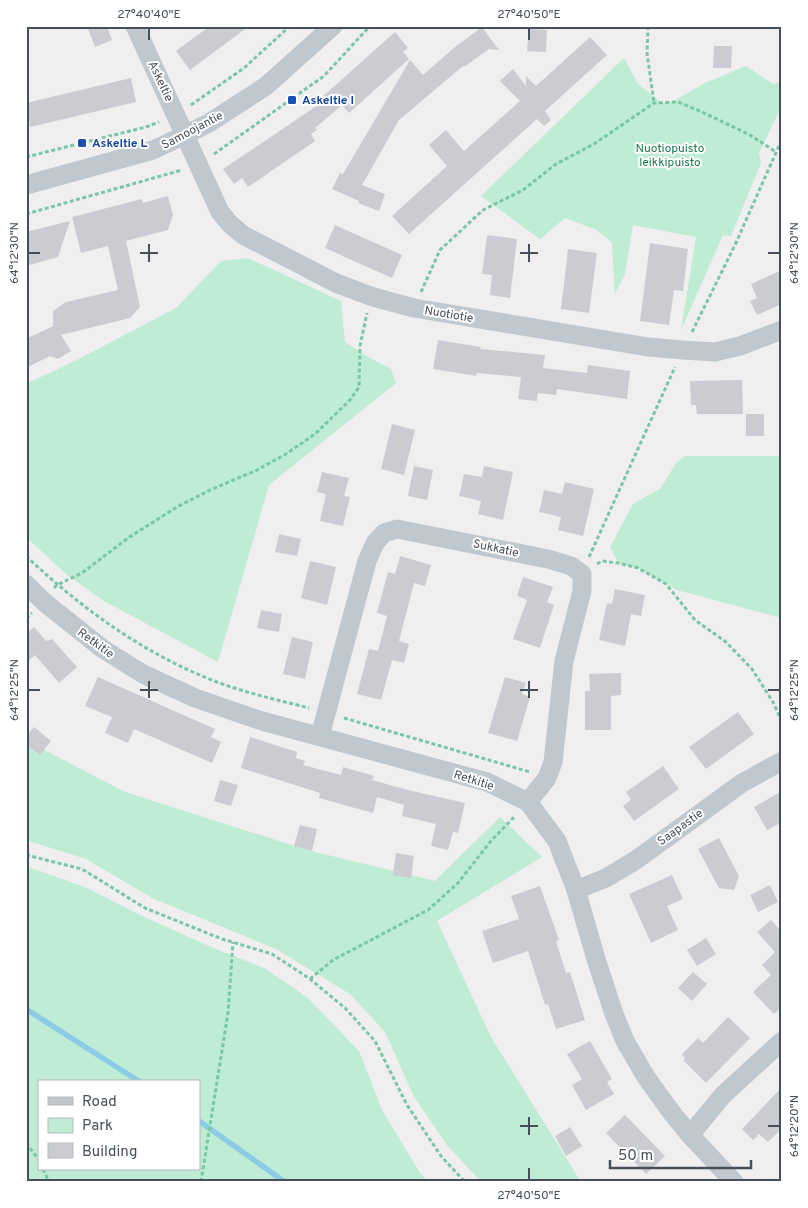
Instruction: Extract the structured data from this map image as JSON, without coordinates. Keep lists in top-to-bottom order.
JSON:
{
  "streets": {
    "street": [
      "Askeltie",
      "Samoojantie",
      "Nuotiotie",
      "Sukkatie",
      "Retkitie",
      "Saapastie"
    ]
  },
  "crossings": [
    ["Askeltie", "Samoojantie"],
    ["Askeltie", "Nuotiotie"],
    ["Samoojantie", "Nuotiotie"],
    ["Sukkatie", "Retkitie"],
    ["Retkitie", "Saapastie"]
  ],
  "parks": ["Nuotiopuisto leikkipuisto"],
  "places": {
    "transit": ["Askeltie I", "Askeltie L"]
  },
  "legend": ["Road", "Park", "Building"],
  "scale_bar": "50 m",
  "coordinates": [
    "27°40'40\"E",
    "27°40'50\"E",
    "64°12'30\"N",
    "64°12'25\"N",
    "64°12'20\"N"
  ]
}
